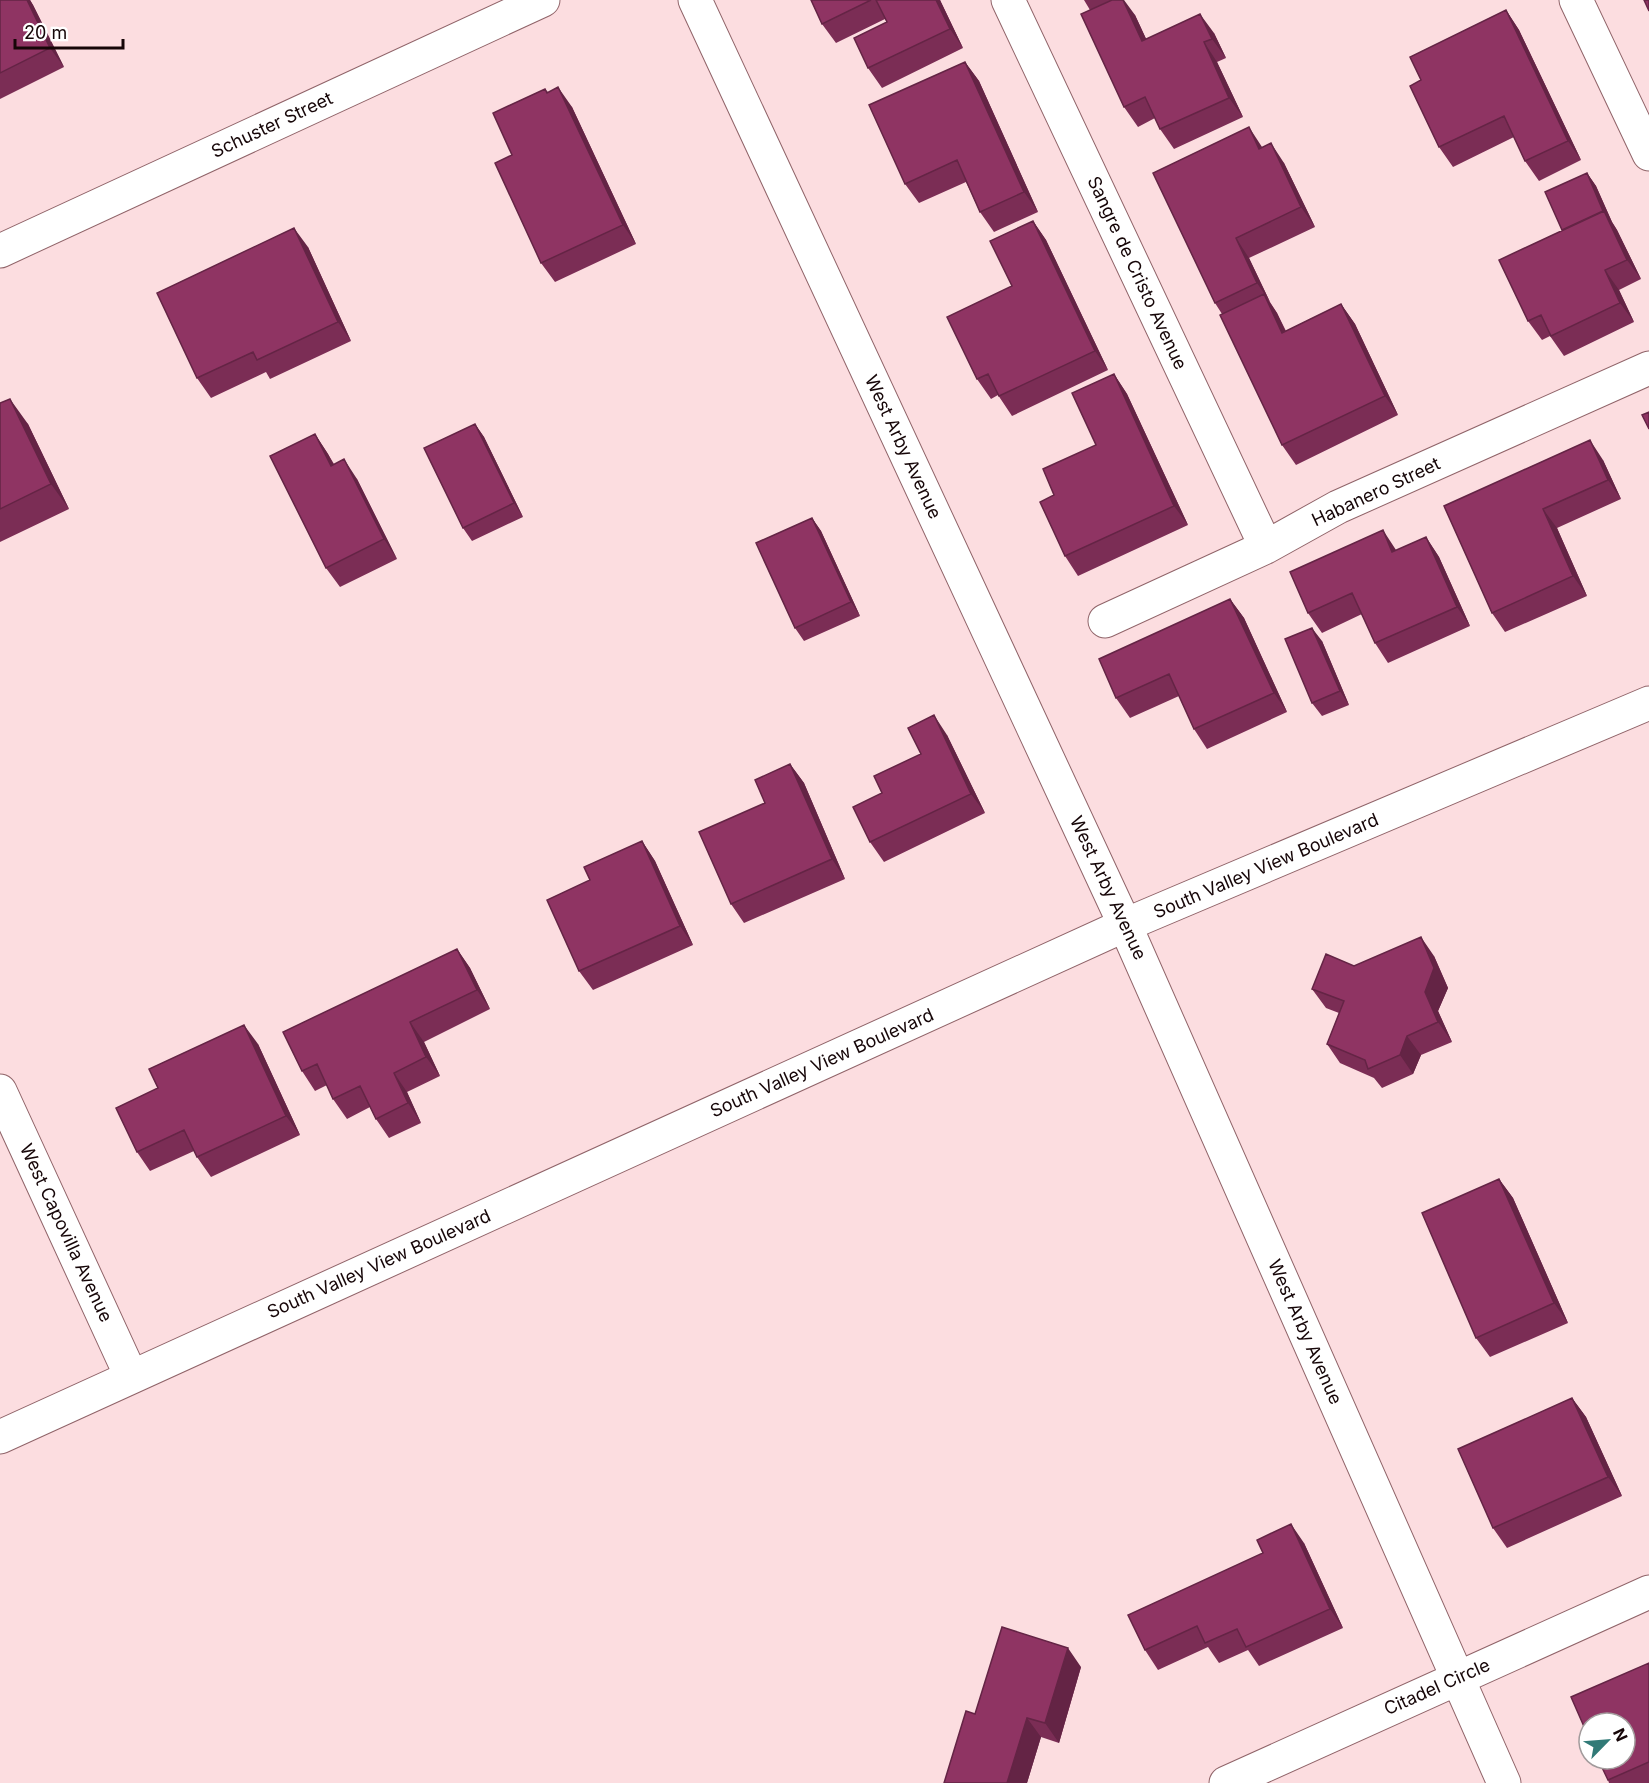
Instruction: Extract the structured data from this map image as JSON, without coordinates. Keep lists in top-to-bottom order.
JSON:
{
  "streets": {
    "street": [
      "Schuster Street",
      "Sangre de Cristo Avenue",
      "West Arby Avenue",
      "Habanero Street",
      "South Valley View Boulevard",
      "West Capovilla Avenue",
      "Citadel Circle"
    ]
  },
  "crossings": [
    ["Sangre de Cristo Avenue", "Habanero Street"],
    ["West Arby Avenue", "South Valley View Boulevard"],
    ["West Arby Avenue", "Citadel Circle"],
    ["South Valley View Boulevard", "West Capovilla Avenue"]
  ],
  "scale_bar": "20 m",
  "north": "top right"
}
